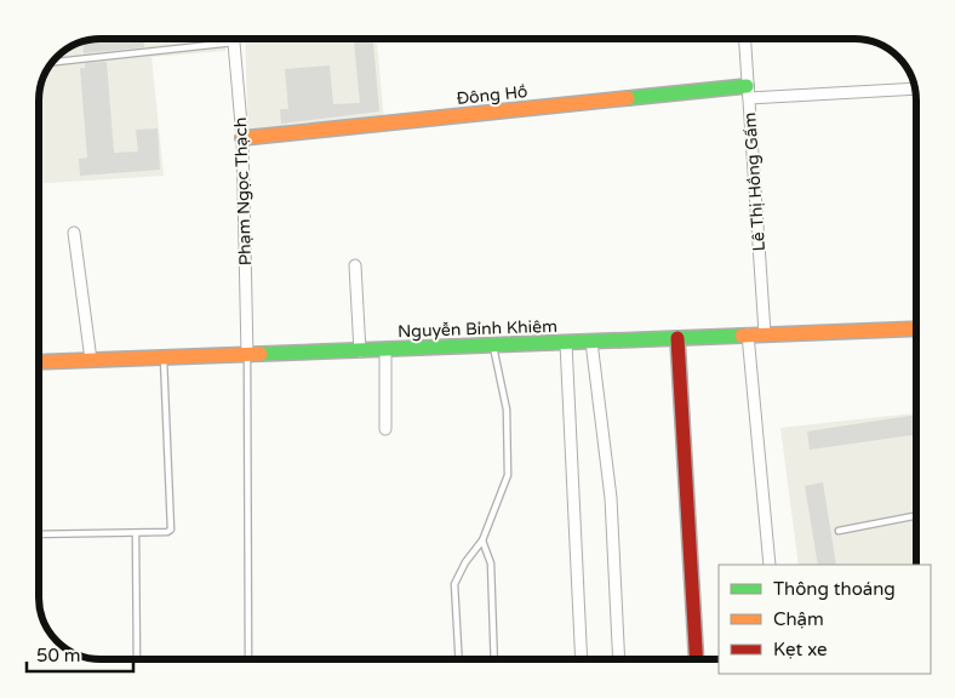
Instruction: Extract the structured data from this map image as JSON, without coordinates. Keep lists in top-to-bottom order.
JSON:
{
  "streets": {
    "main road": ["Đông Hồ", "Nguyễn Bỉnh Khiêm"],
    "street": ["Lê Thị Hồng Gấm", "Phạm Ngọc Thạch"]
  },
  "crossings": [
    ["Đông Hồ", "Lê Thị Hồng Gấm"],
    ["Đông Hồ", "Phạm Ngọc Thạch"],
    ["Lê Thị Hồng Gấm", "Nguyễn Bỉnh Khiêm"],
    ["Phạm Ngọc Thạch", "Nguyễn Bỉnh Khiêm"]
  ],
  "legend": ["Thông thoáng", "Chậm", "Kẹt xe"],
  "scale_bar": "50 m"
}
